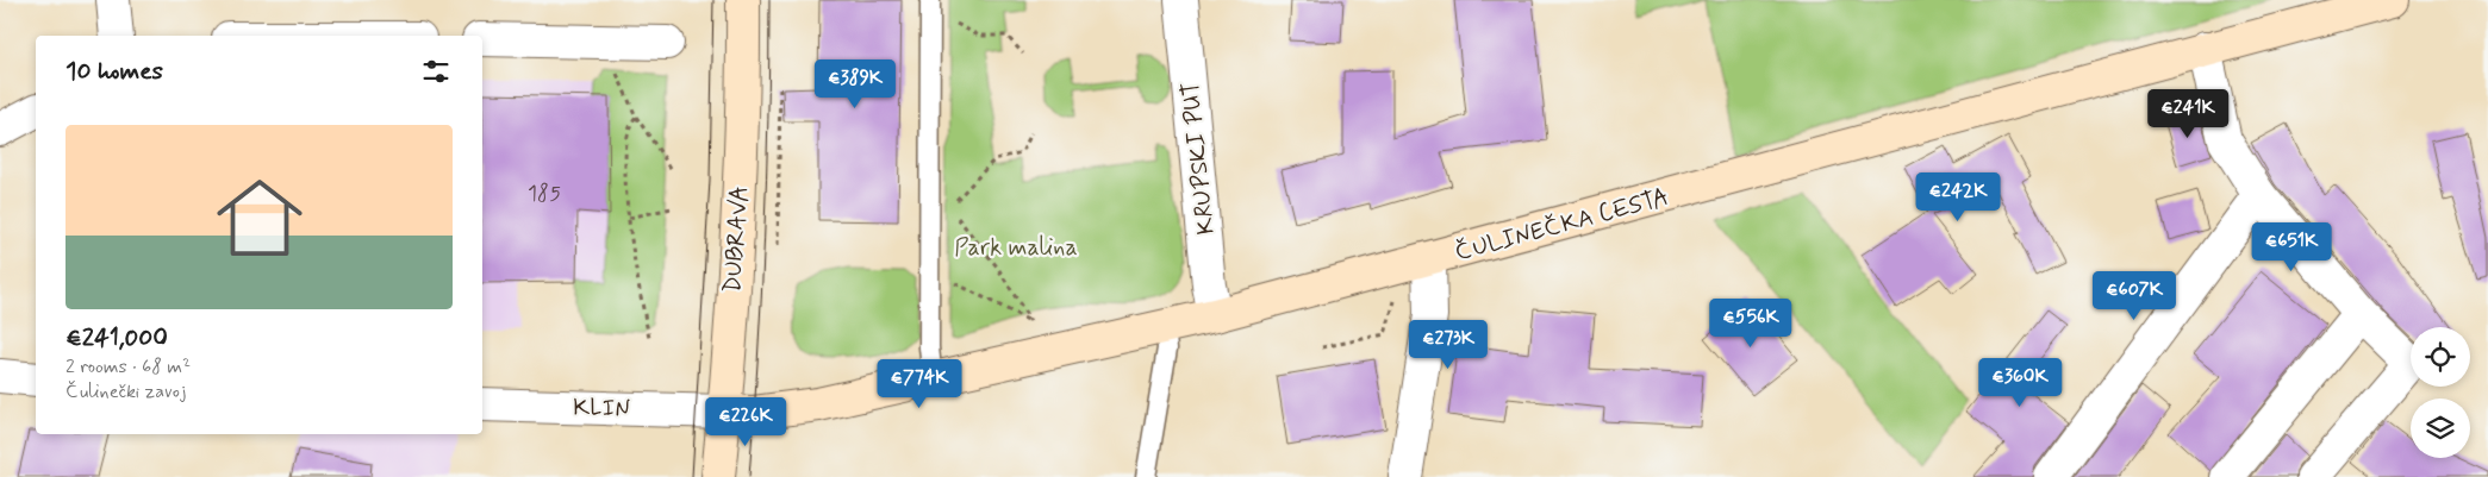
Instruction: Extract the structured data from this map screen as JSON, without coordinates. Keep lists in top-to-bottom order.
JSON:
{
  "streets": {
    "main road": ["ČULINEČKA CESTA", "DUBRAVA"],
    "street": ["KRUPSKI PUT", "KLIN"]
  },
  "crossings": [
    ["KRUPSKI PUT", "ČULINEČKA CESTA"],
    ["ČULINEČKA CESTA", "DUBRAVA"],
    ["ČULINEČKA CESTA", "KLIN"],
    ["DUBRAVA", "KLIN"]
  ],
  "parks": ["Park malina"],
  "house_numbers": ["185"],
  "page": {
    "heading": "10 homes",
    "price": [
      "€389K",
      "€241K",
      "€242K",
      "€651K",
      "€607K",
      "€556K",
      "€273K",
      "€360K",
      "€774K",
      "€226K"
    ],
    "list": [
      {
        "name": "€241,000",
        "note": "2 rooms · 68 m² · Čulinečki zavoj"
      }
    ]
  }
}
